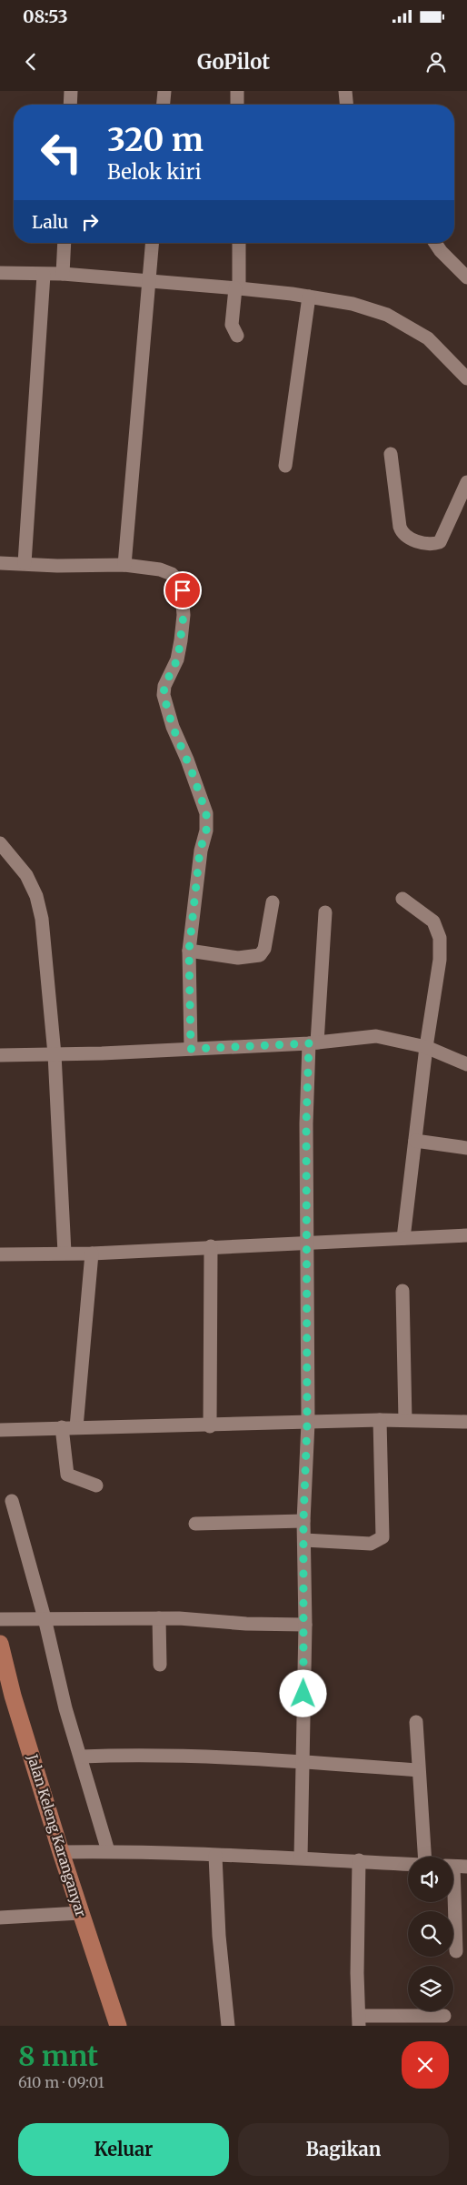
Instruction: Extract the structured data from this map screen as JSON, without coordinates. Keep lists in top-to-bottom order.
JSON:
{
  "streets": {
    "main road": ["Jalan Keleng Karanganyar"]
  },
  "page": {
    "status": "08:53",
    "header": "GoPilot",
    "turn": ["320 m", "Belok kiri"],
    "then": "Lalu",
    "heading": ["8 mnt", "610 m · 09:01"],
    "buttons": ["Keluar", "Bagikan"]
  }
}
